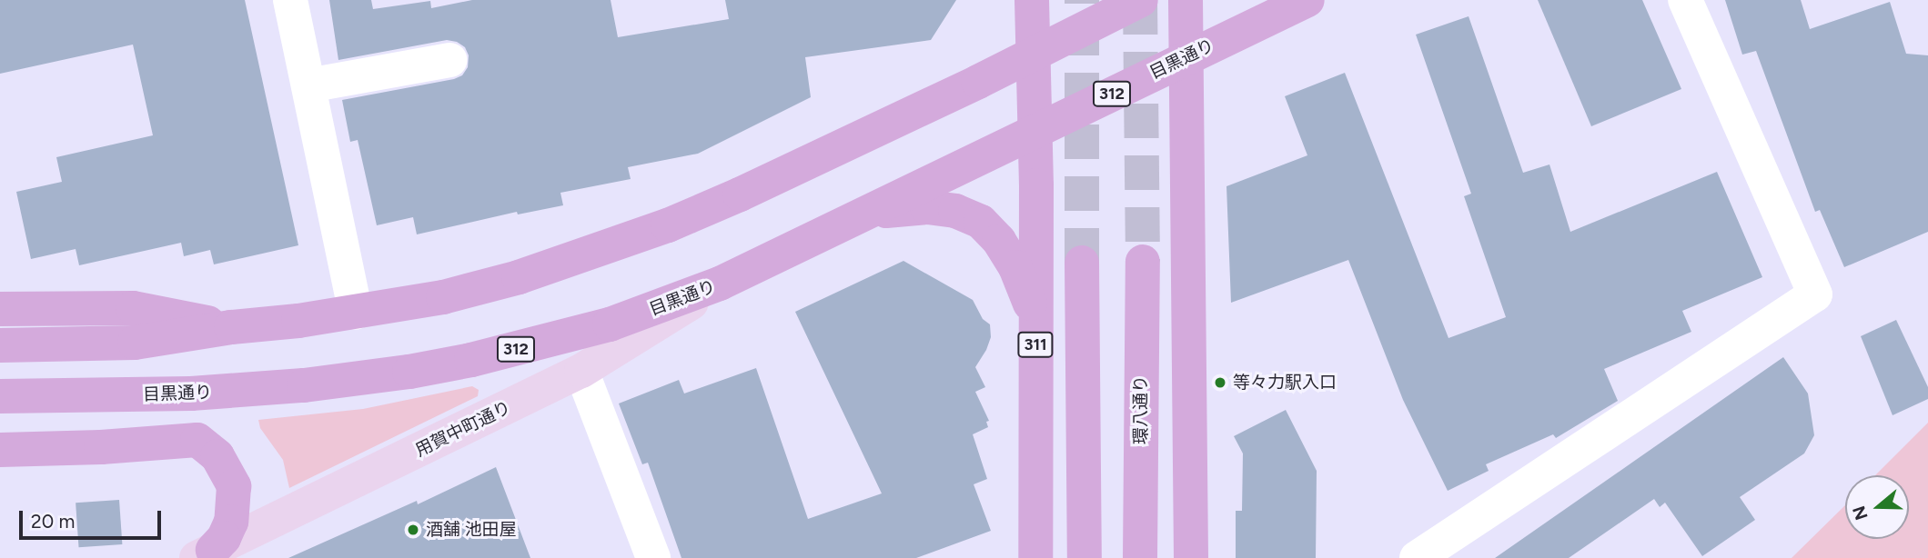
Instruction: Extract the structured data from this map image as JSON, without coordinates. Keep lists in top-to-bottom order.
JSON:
{
  "streets": {
    "main road": [
      "目黒通り",
      "312",
      "311",
      "環八通り"
    ],
    "street": ["用賀中町通り"]
  },
  "crossings": [
    ["目黒通り", "311"],
    ["目黒通り", "用賀中町通り"]
  ],
  "places": ["等々力駅入口", "酒舗 池田屋"],
  "scale_bar": "20 m",
  "north": "left"
}
